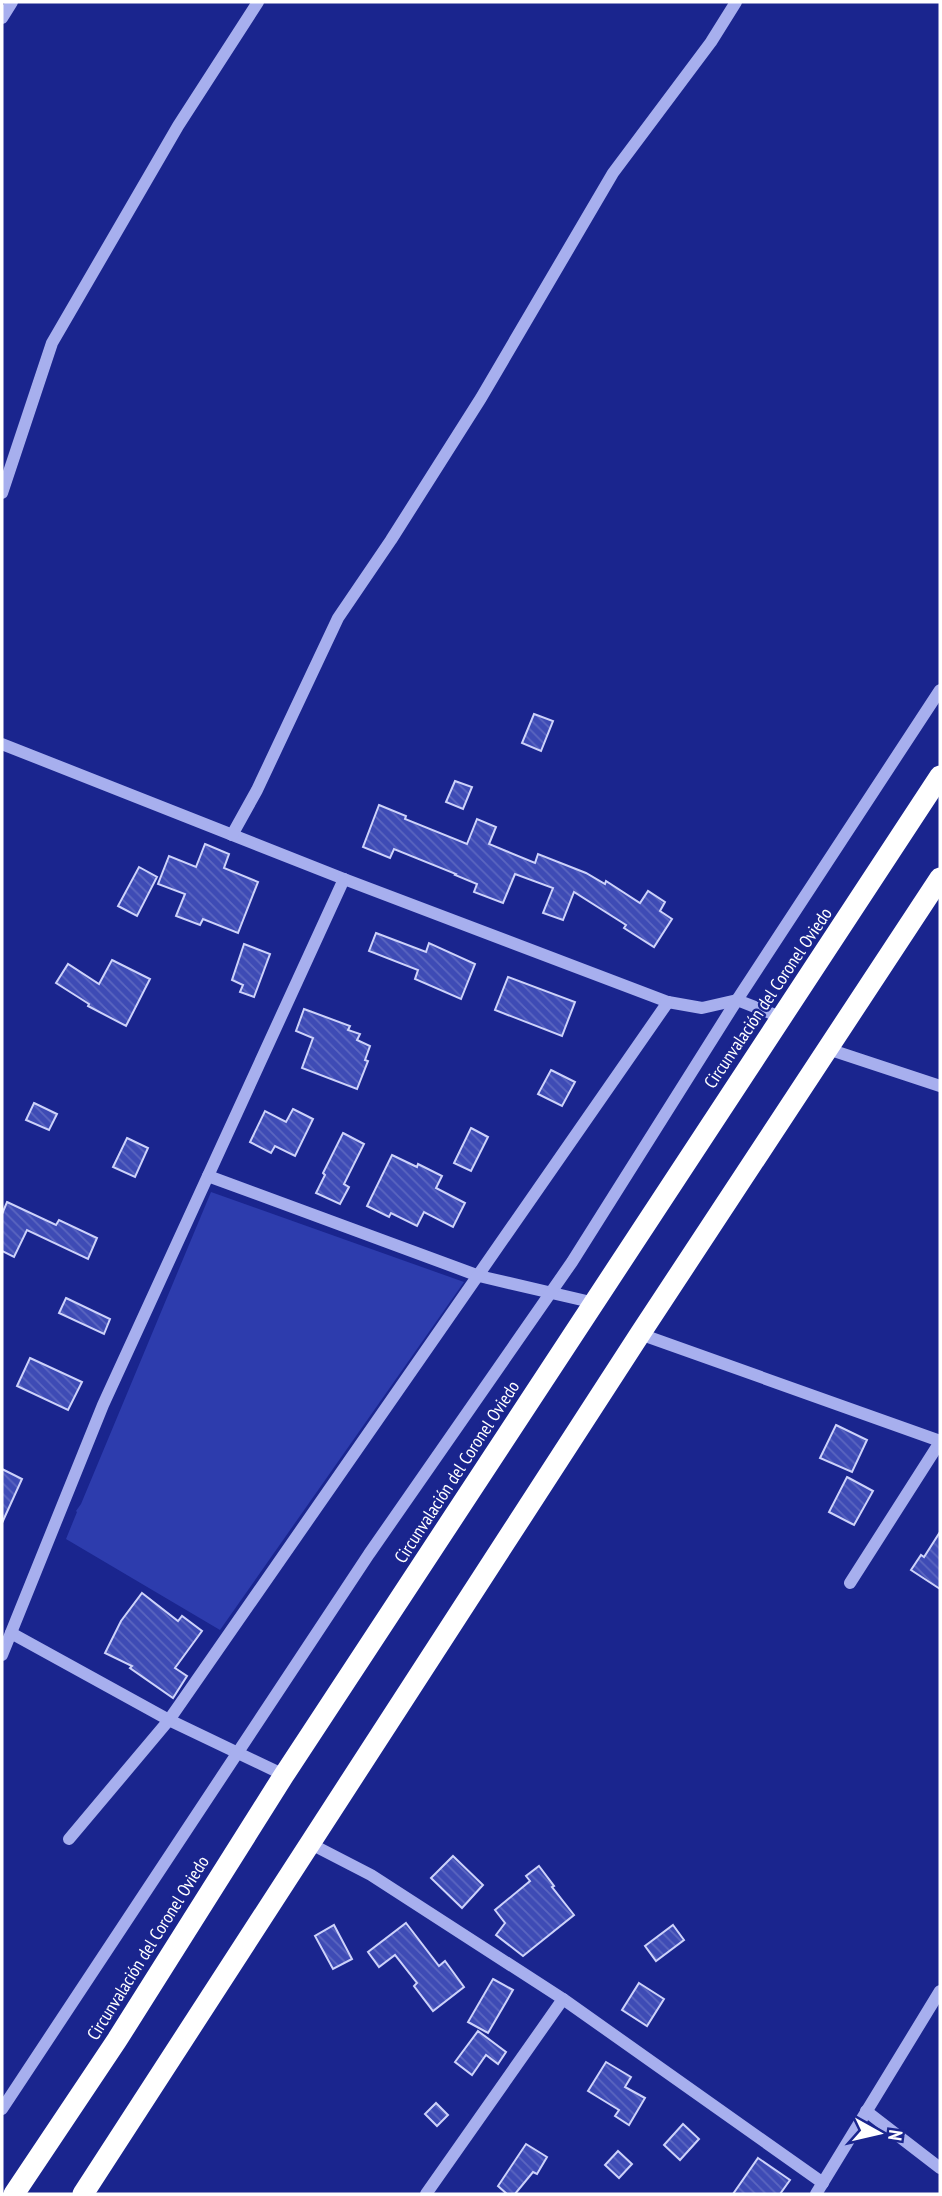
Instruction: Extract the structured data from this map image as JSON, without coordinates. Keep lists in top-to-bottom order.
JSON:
{
  "streets": {
    "highway": ["Circunvalación del Coronel Oviedo"]
  },
  "north": "right"
}
